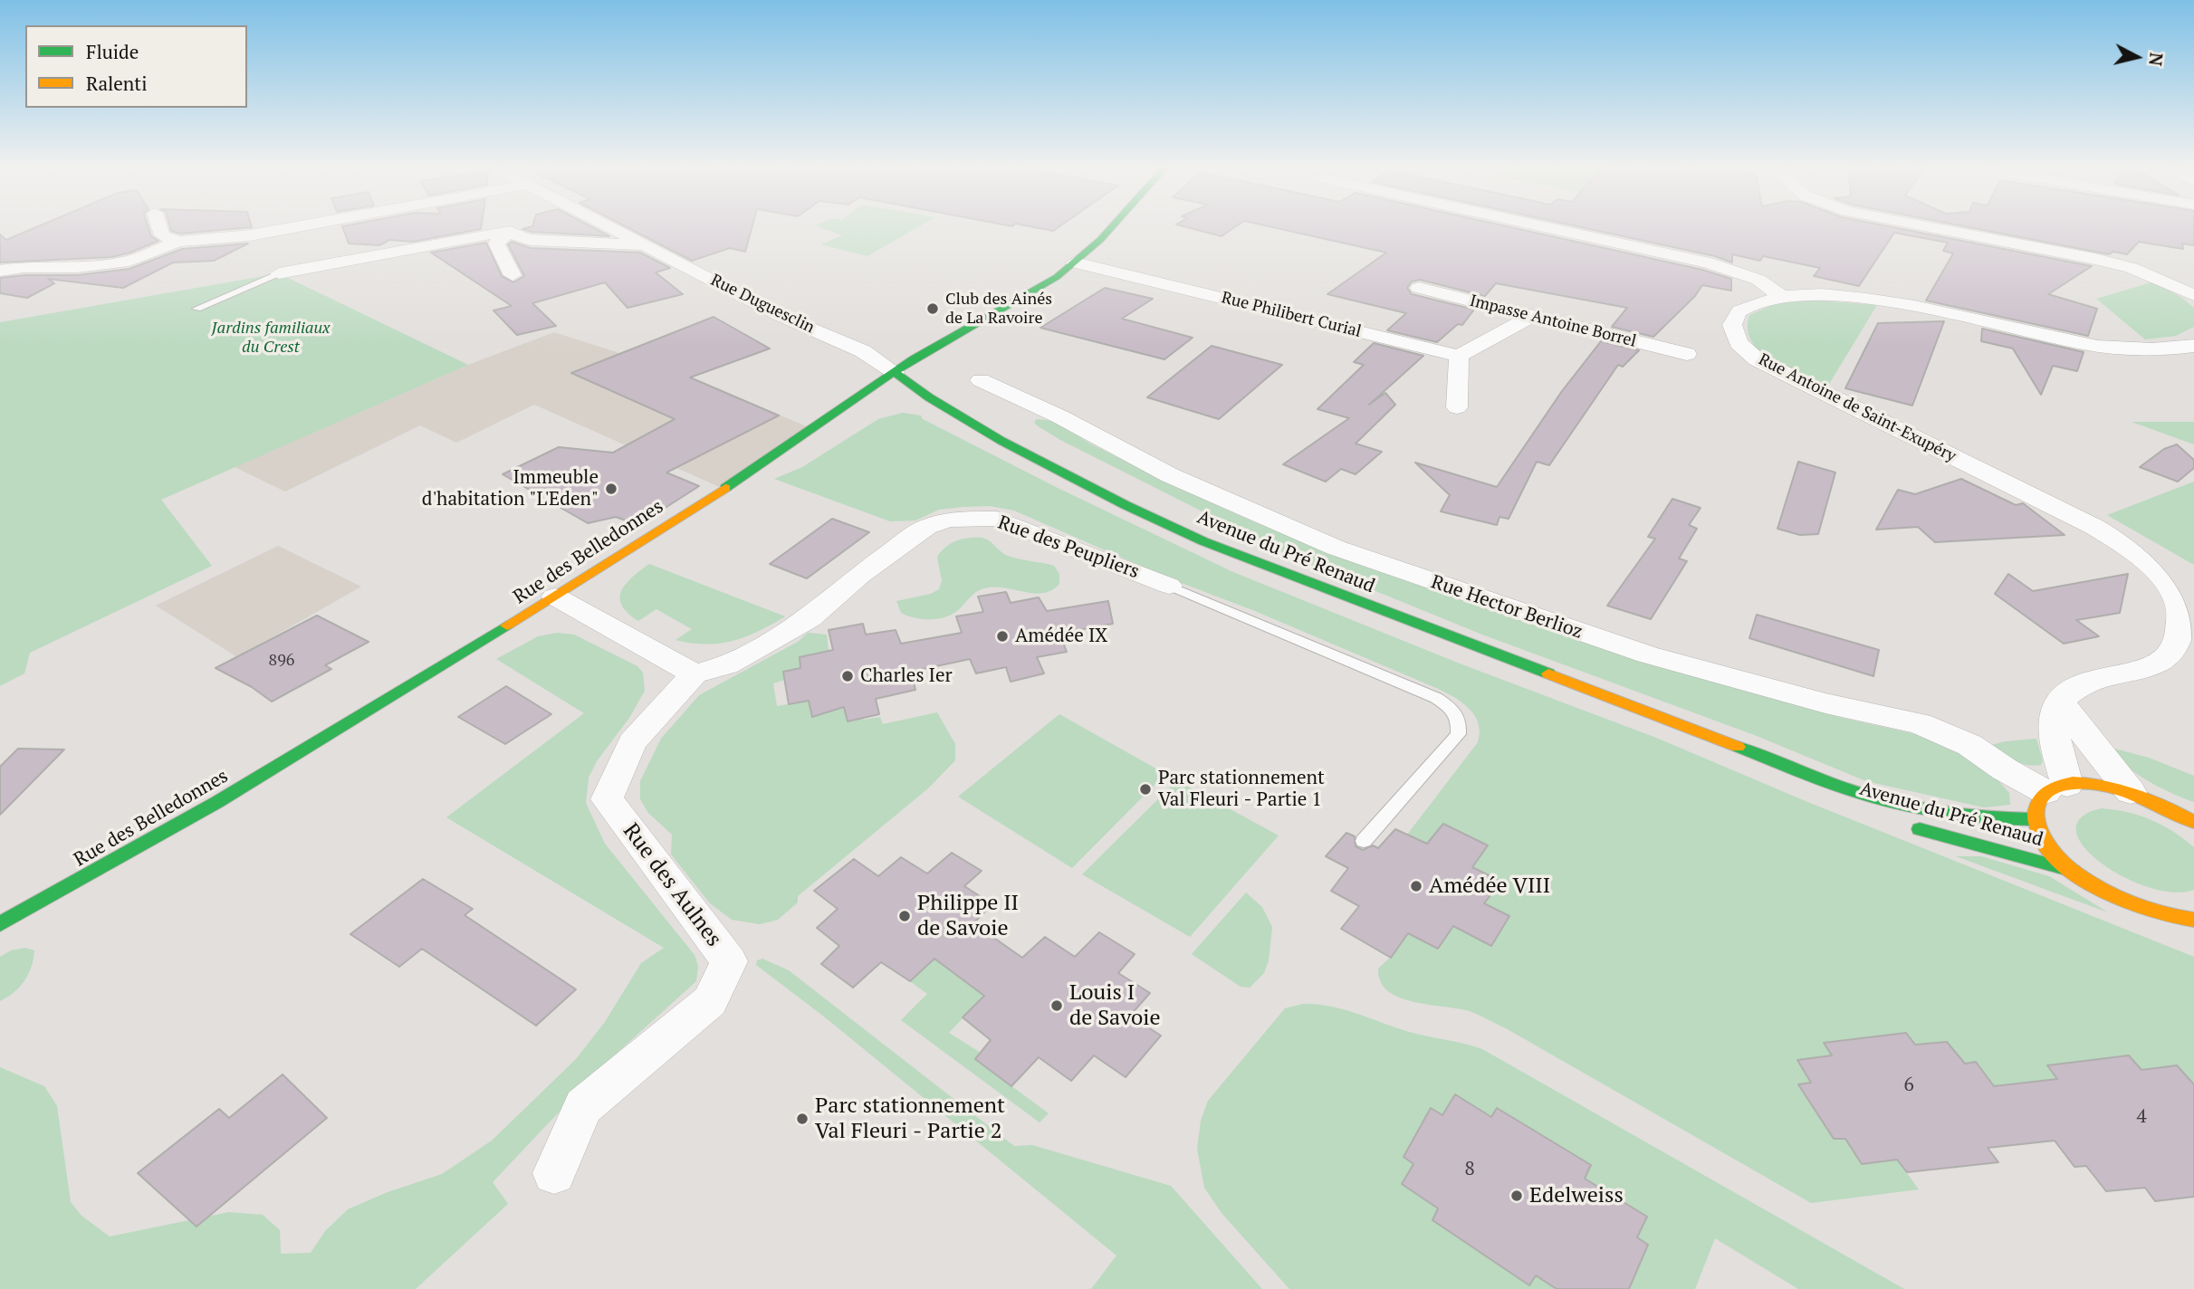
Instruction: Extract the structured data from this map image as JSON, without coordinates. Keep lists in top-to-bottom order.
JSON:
{
  "streets": {
    "main road": ["Rue des Belledonnes", "Avenue du Pré Renaud"],
    "street": [
      "Rue Duguesclin",
      "Rue Philibert Curial",
      "Impasse Antoine Borrel",
      "Rue Antoine de Saint-Exupéry",
      "Rue des Peupliers",
      "Rue Hector Berlioz",
      "Rue des Aulnes"
    ]
  },
  "crossings": [
    ["Rue Duguesclin", "Rue des Belledonnes"],
    ["Rue Duguesclin", "Avenue du Pré Renaud"],
    ["Rue Philibert Curial", "Rue des Belledonnes"],
    ["Rue des Peupliers", "Rue des Aulnes"],
    ["Rue des Belledonnes", "Avenue du Pré Renaud"]
  ],
  "parks": ["Jardins familiaux du Crest"],
  "places": [
    "Club des Ainés de La Ravoire",
    "Immeuble d'habitation \"L'Eden\"",
    "Amédée IX",
    "Charles Ier",
    "Parc stationnement Val Fleuri - Partie 1",
    "Amédée VIII",
    "Philippe II de Savoie",
    "Louis I de Savoie",
    "Parc stationnement Val Fleuri - Partie 2",
    "Edelweiss"
  ],
  "house_numbers": [
    "896",
    "6",
    "4",
    "8"
  ],
  "legend": ["Fluide", "Ralenti"],
  "north": "right"
}
